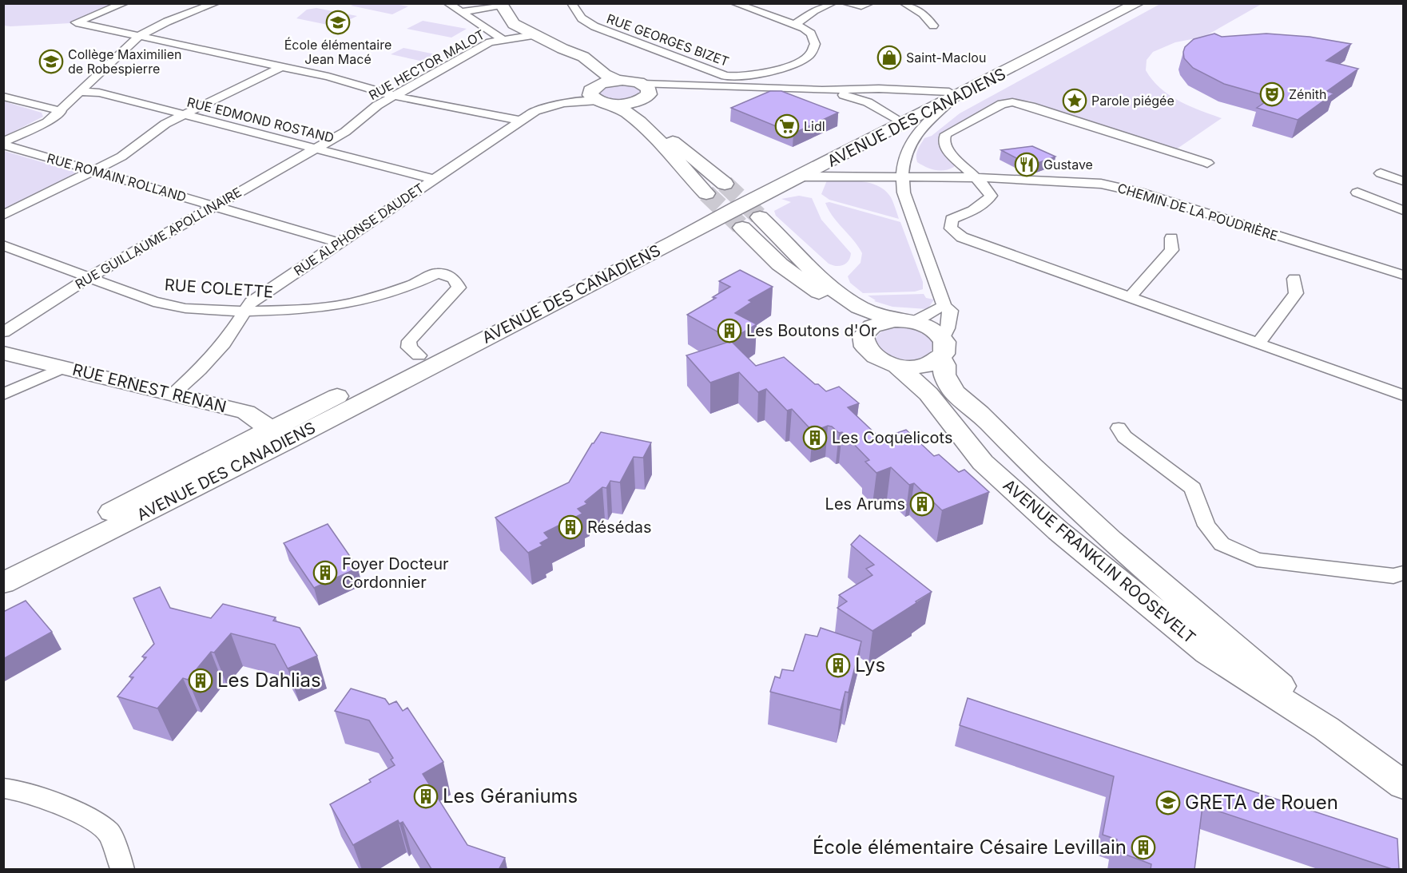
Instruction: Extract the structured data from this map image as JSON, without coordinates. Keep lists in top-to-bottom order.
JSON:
{
  "streets": {
    "main road": ["AVENUE DES CANADIENS", "RUE ERNEST RENAN", "AVENUE FRANKLIN ROOSEVELT"],
    "street": [
      "RUE GEORGES BIZET",
      "RUE HECTOR MALOT",
      "RUE EDMOND ROSTAND",
      "RUE ROMAIN ROLLAND",
      "CHEMIN DE LA POUDRIÈRE",
      "RUE ALPHONSE DAUDET",
      "RUE GUILLAUME APOLLINAIRE",
      "RUE COLETTE"
    ]
  },
  "crossings": [
    ["RUE HECTOR MALOT", "RUE EDMOND ROSTAND"],
    ["RUE HECTOR MALOT", "RUE GUILLAUME APOLLINAIRE"],
    ["AVENUE DES CANADIENS", "CHEMIN DE LA POUDRIÈRE"],
    ["AVENUE DES CANADIENS", "RUE COLETTE"],
    ["AVENUE DES CANADIENS", "RUE ERNEST RENAN"],
    ["RUE EDMOND ROSTAND", "RUE ALPHONSE DAUDET"],
    ["RUE EDMOND ROSTAND", "RUE GUILLAUME APOLLINAIRE"],
    ["RUE ROMAIN ROLLAND", "RUE ALPHONSE DAUDET"],
    ["RUE ROMAIN ROLLAND", "RUE GUILLAUME APOLLINAIRE"],
    ["RUE ALPHONSE DAUDET", "RUE COLETTE"],
    ["RUE ALPHONSE DAUDET", "RUE ERNEST RENAN"],
    ["RUE GUILLAUME APOLLINAIRE", "RUE COLETTE"]
  ],
  "places": {
    "school or university": ["École élémentaire Jean Macé", "Collège Maximilien de Robespierre", "GRETA de Rouen"],
    "shop": ["Saint-Maclou"],
    "theatre": ["Zénith"],
    "place": ["Parole piégée"],
    "supermarket": ["Lidl"],
    "restaurant": ["Gustave"],
    "building": [
      "Les Boutons d'Or",
      "Les Coquelicots",
      "Les Arums",
      "Résédas",
      "Foyer Docteur Cordonnier",
      "Lys",
      "Les Dahlias",
      "Les Géraniums",
      "École élémentaire Césaire Levillain"
    ]
  }
}
